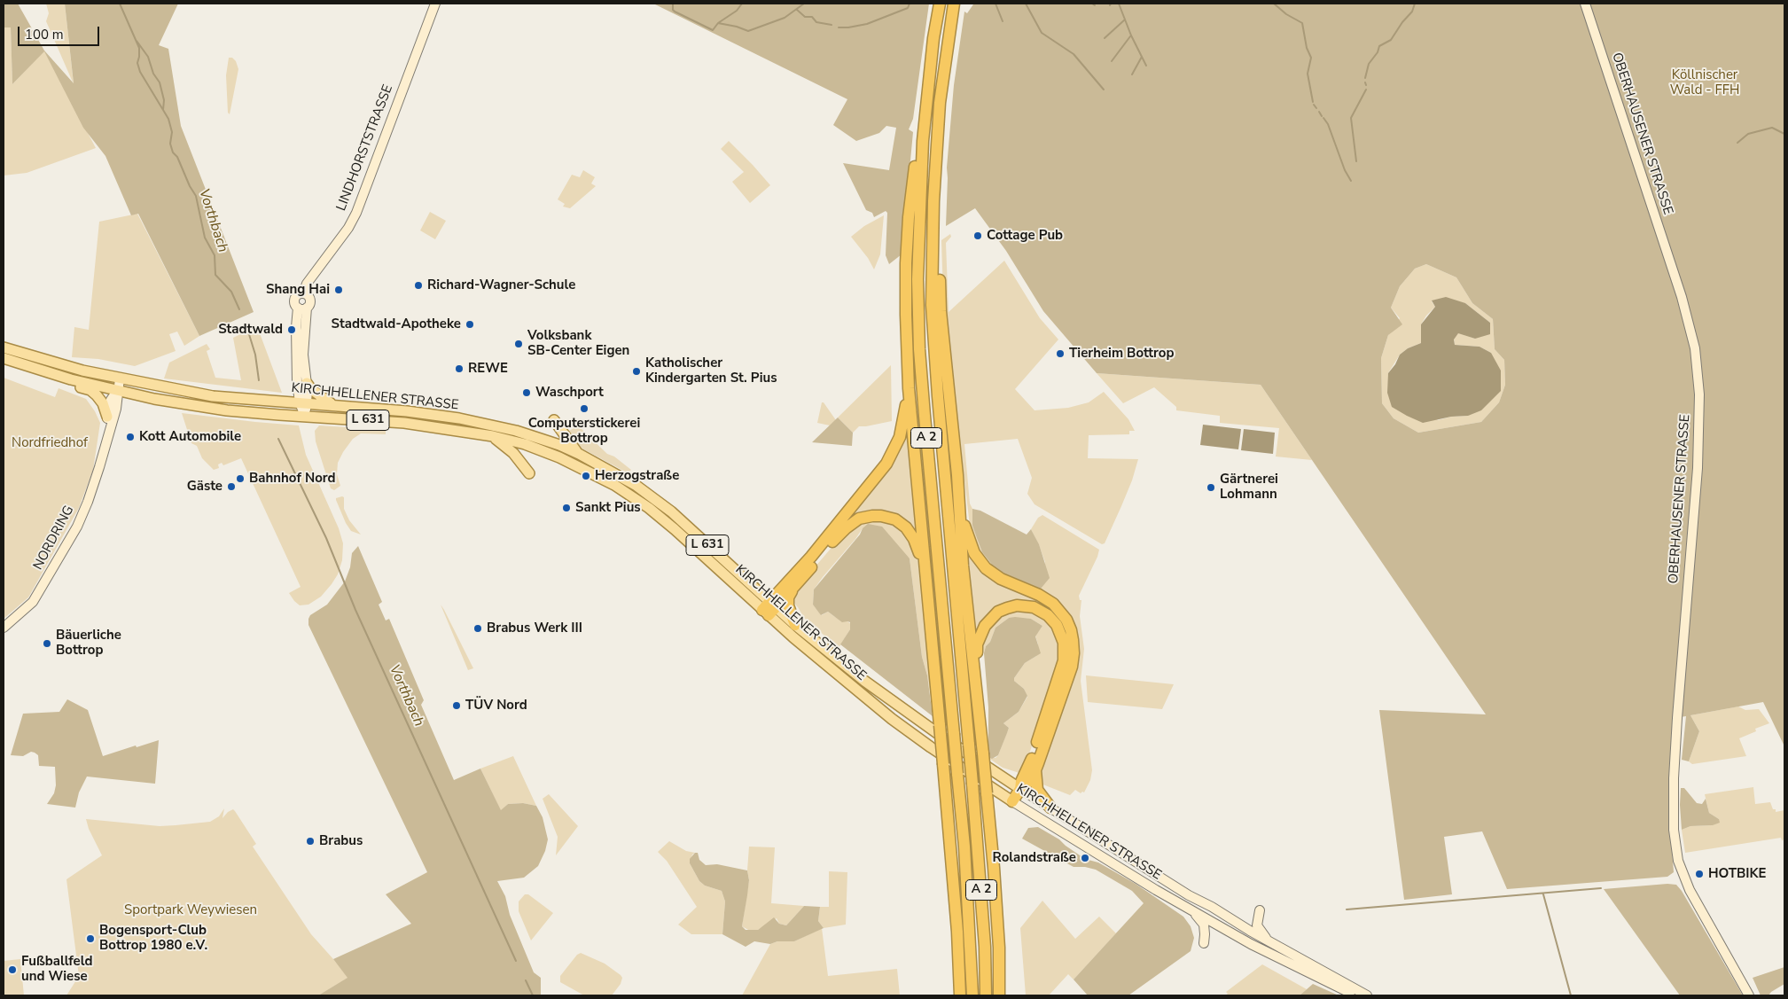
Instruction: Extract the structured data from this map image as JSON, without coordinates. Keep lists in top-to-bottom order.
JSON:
{
  "streets": {
    "highway": ["A 2"],
    "main road": [
      "OBERHAUSENER STRASSE",
      "LINDHORSTSTRASSE",
      "KIRCHHELLENER STRASSE",
      "L 631",
      "NORDRING"
    ]
  },
  "crossings": [
    ["KIRCHHELLENER STRASSE", "L 631"],
    ["KIRCHHELLENER STRASSE", "A 2"],
    ["KIRCHHELLENER STRASSE", "NORDRING"]
  ],
  "water": ["Vorthbach"],
  "parks": ["Köllnischer Wald - FFH", "Nordfriedhof", "Sportpark Weywiesen"],
  "places": [
    "Cottage Pub",
    "Richard-Wagner-Schule",
    "Shang Hai",
    "Stadtwald-Apotheke",
    "Stadtwald",
    "Volksbank SB-Center Eigen",
    "Tierheim Bottrop",
    "REWE",
    "Katholischer Kindergarten St. Pius",
    "Waschport",
    "Computerstickerei Bottrop",
    "Kott Automobile",
    "Herzogstraße",
    "Bahnhof Nord",
    "Gäste",
    "Gärtnerei Lohmann",
    "Sankt Pius",
    "Brabus Werk III",
    "Bäuerliche Bottrop",
    "TÜV Nord",
    "Brabus",
    "Rolandstraße",
    "HOTBIKE",
    "Bogensport-Club Bottrop 1980 e.V.",
    "Fußballfeld und Wiese"
  ],
  "scale_bar": "100 m"
}
